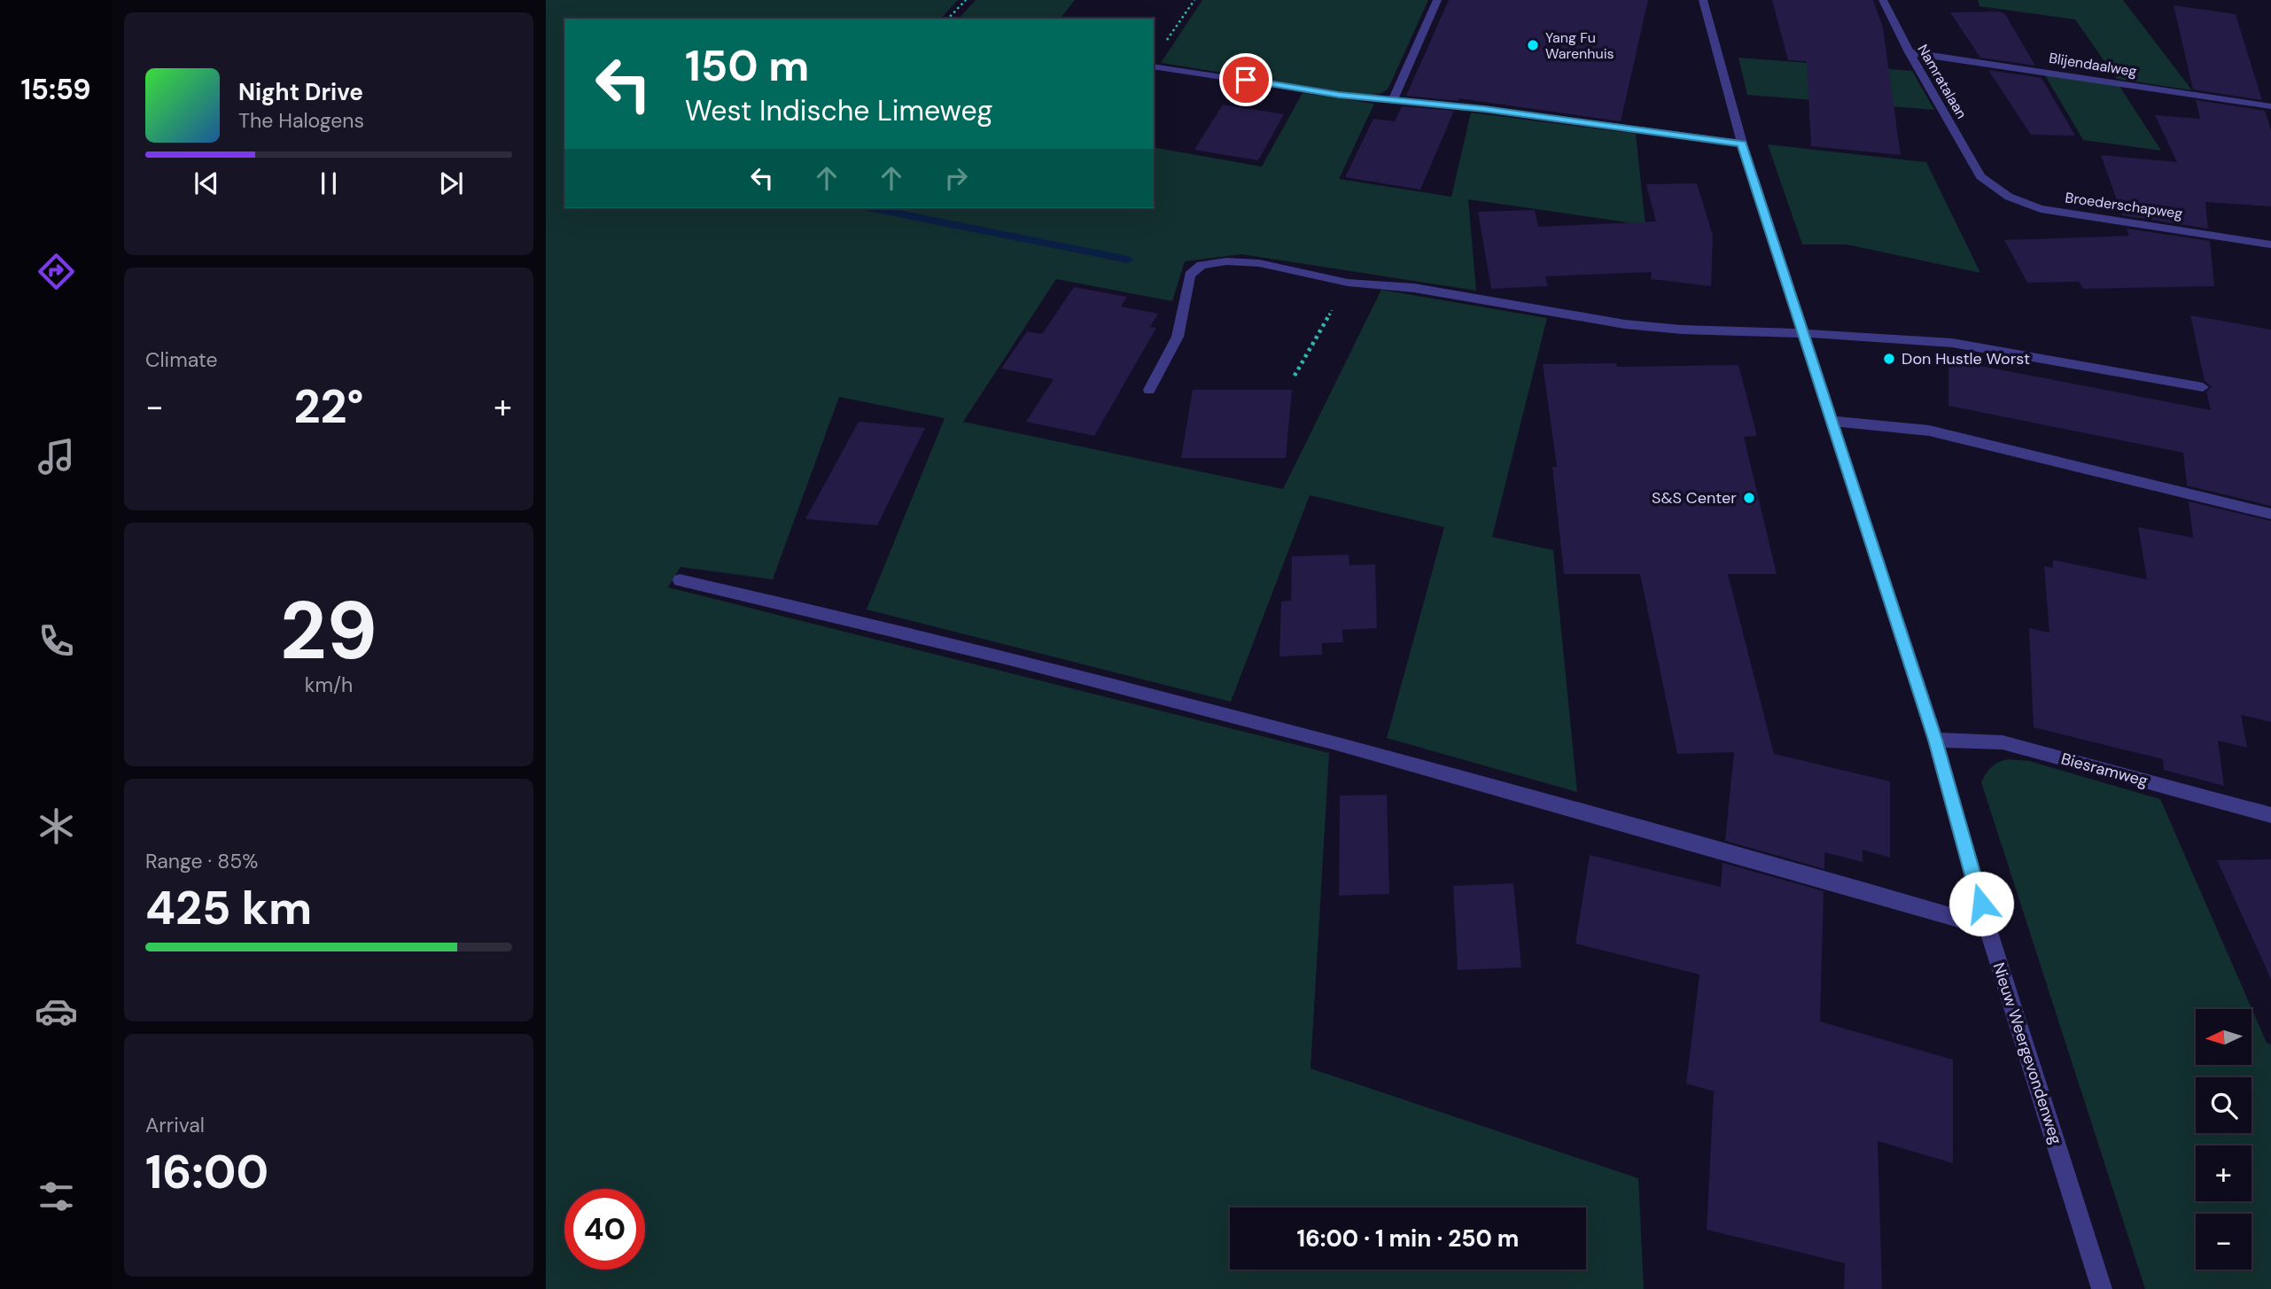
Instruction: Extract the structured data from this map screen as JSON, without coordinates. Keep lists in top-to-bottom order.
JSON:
{
  "streets": {
    "street": [
      "Blijendaalweg",
      "Namratalaan",
      "Broederschapweg",
      "Biesramweg",
      "Nieuw Weergevondenweg"
    ]
  },
  "crossings": [
    ["Blijendaalweg", "Namratalaan"],
    ["Namratalaan", "Broederschapweg"],
    ["Biesramweg", "Nieuw Weergevondenweg"]
  ],
  "places": ["Yang Fu Warenhuis", "Don Hustle Worst", "S&S Center"],
  "north": "left",
  "page": {
    "tabs": "15:59",
    "turn": ["150 m", "West Indische Limeweg"],
    "song": ["Night Drive", "The Halogens"],
    "tile": [
      "Climate",
      ["29", "km/h"],
      ["Range · 85%", "425 km"],
      ["Arrival", "16:00"]
    ],
    "heat": ["−", "22°", "+"],
    "map_buttons": ["+", "−"],
    "limit": "40",
    "trip": "16:00 · 1 min · 250 m"
  }
}
